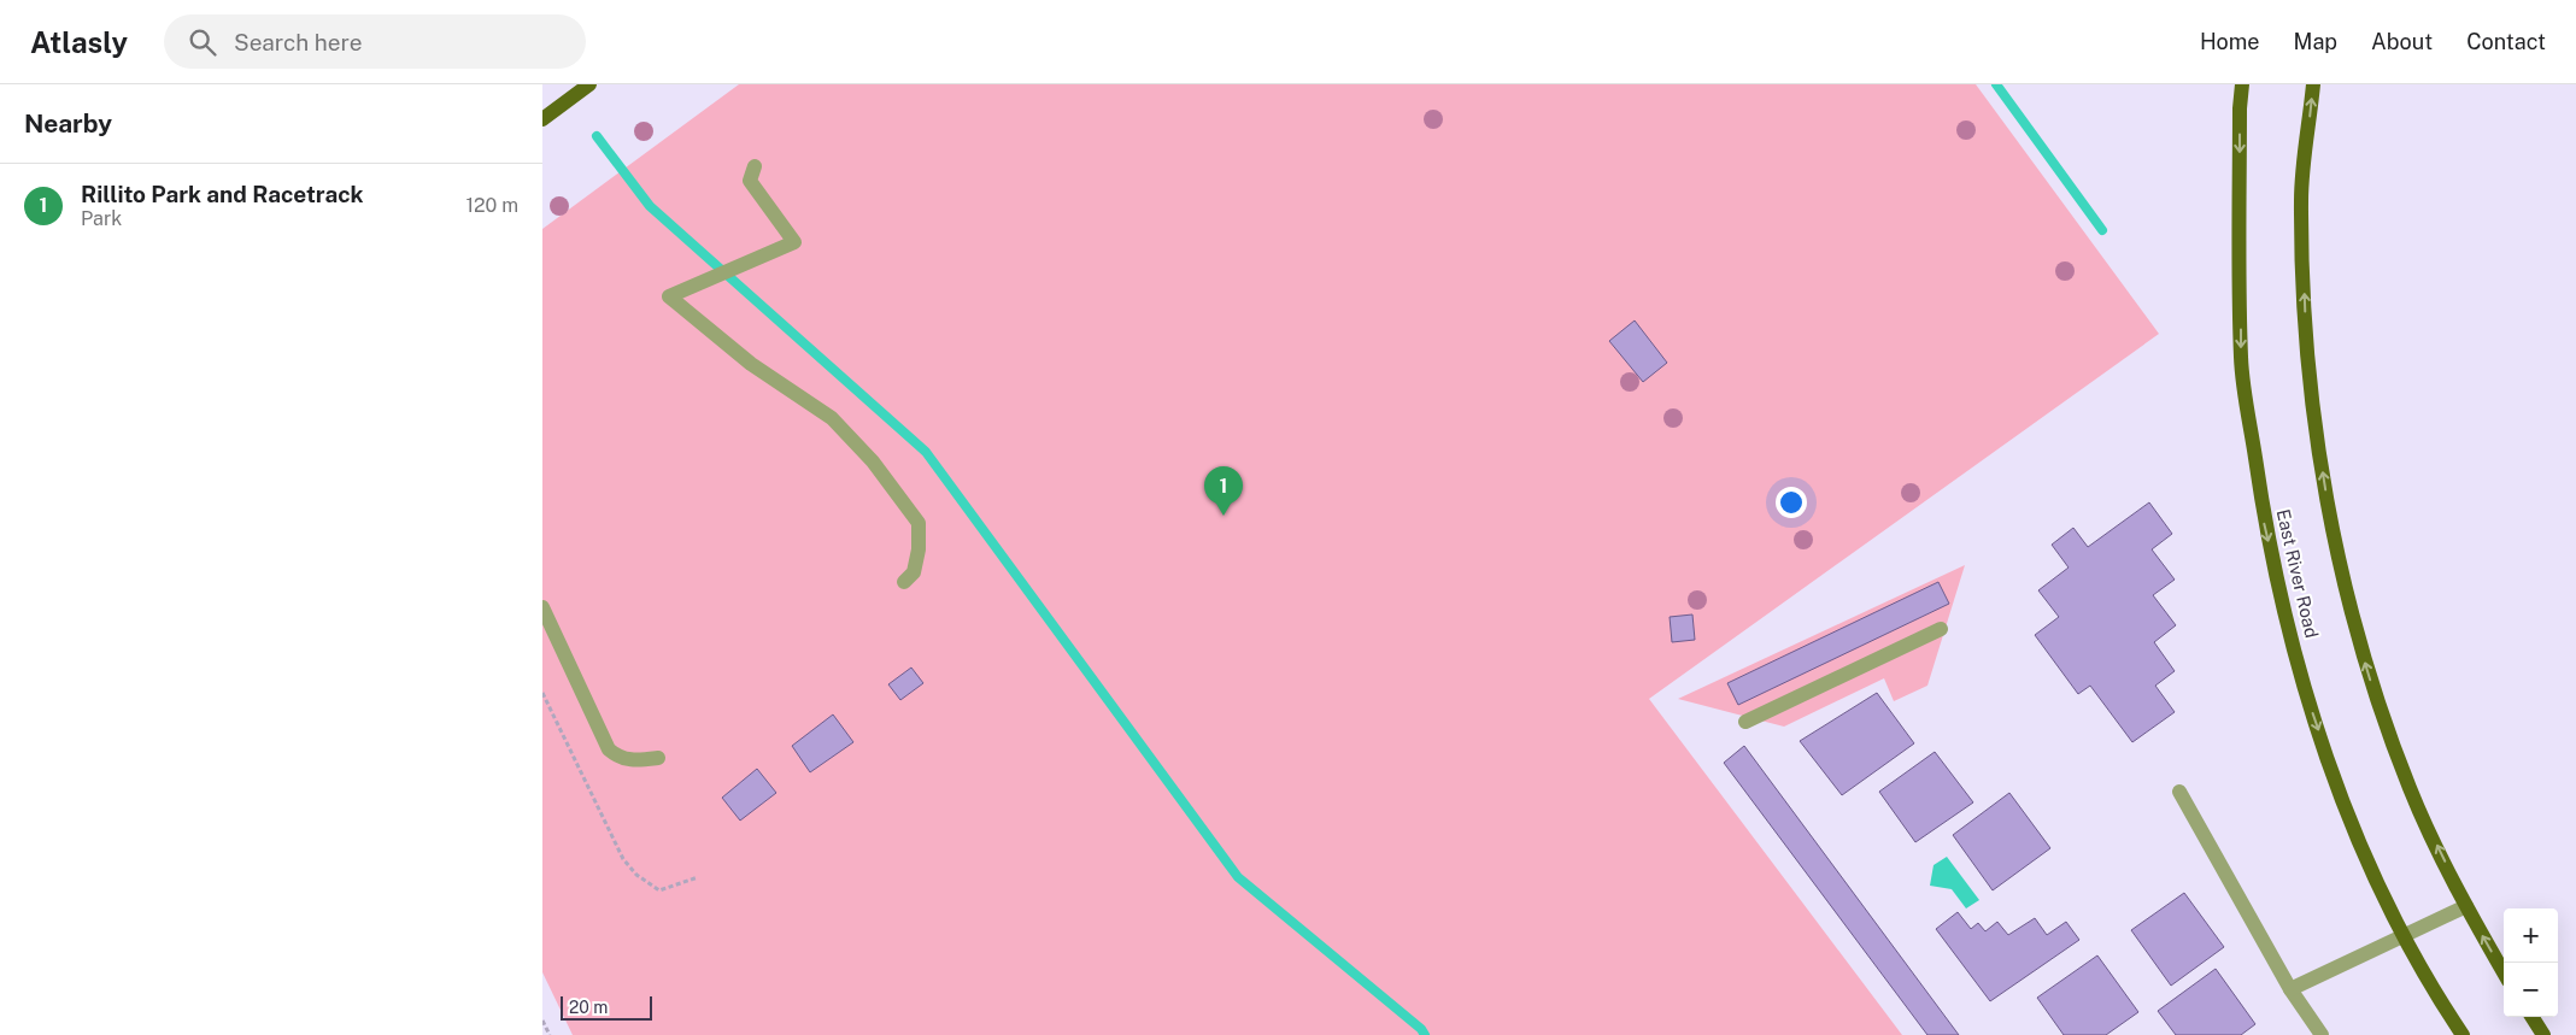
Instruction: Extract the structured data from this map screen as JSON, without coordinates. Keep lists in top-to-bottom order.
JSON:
{
  "streets": {
    "main road": ["East River Road"]
  },
  "scale_bar": "20 m",
  "page": {
    "header": "Atlasly",
    "search": "Search here",
    "nav": [
      "Home",
      "Map",
      "About",
      "Contact"
    ],
    "heading": "Nearby",
    "list": [
      {
        "mark": "1",
        "name": "Rillito Park and Racetrack",
        "note": "Park",
        "value": "120 m"
      }
    ],
    "pins": "1",
    "map_buttons": ["+", "−"],
    "scale": "20 m"
  }
}
